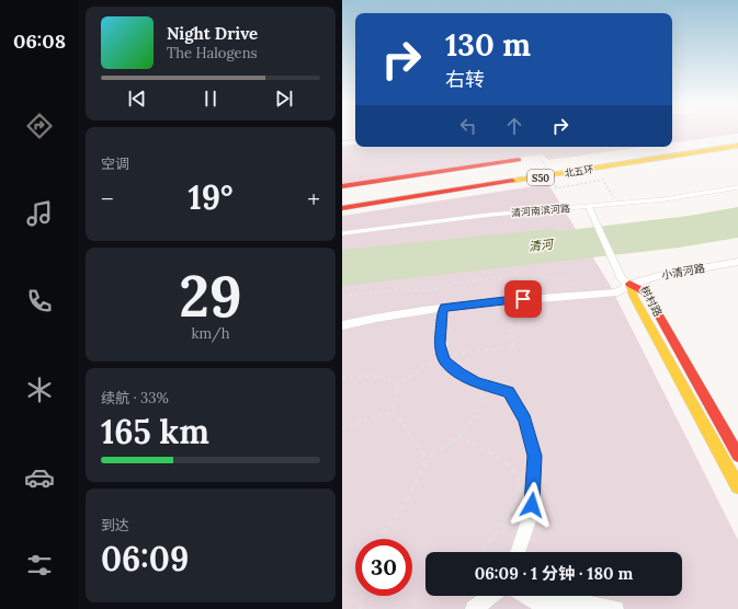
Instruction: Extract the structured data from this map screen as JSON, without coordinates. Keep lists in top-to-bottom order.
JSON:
{
  "streets": {
    "main road": ["北五环", "S50", "树村路"],
    "street": ["小清河路"],
    "lane": ["清河南滨河路"]
  },
  "crossings": [
    ["小清河路", "树村路"]
  ],
  "water": ["清河"],
  "page": {
    "tabs": "06:08",
    "turn": ["130 m", "右转"],
    "song": ["Night Drive", "The Halogens"],
    "tile": [
      "空调",
      ["29", "km/h"],
      ["续航 · 33%", "165 km"],
      ["到达", "06:09"]
    ],
    "heat": ["−", "19°", "+"],
    "limit": "30",
    "trip": "06:09 · 1 分钟 · 180 m"
  }
}
